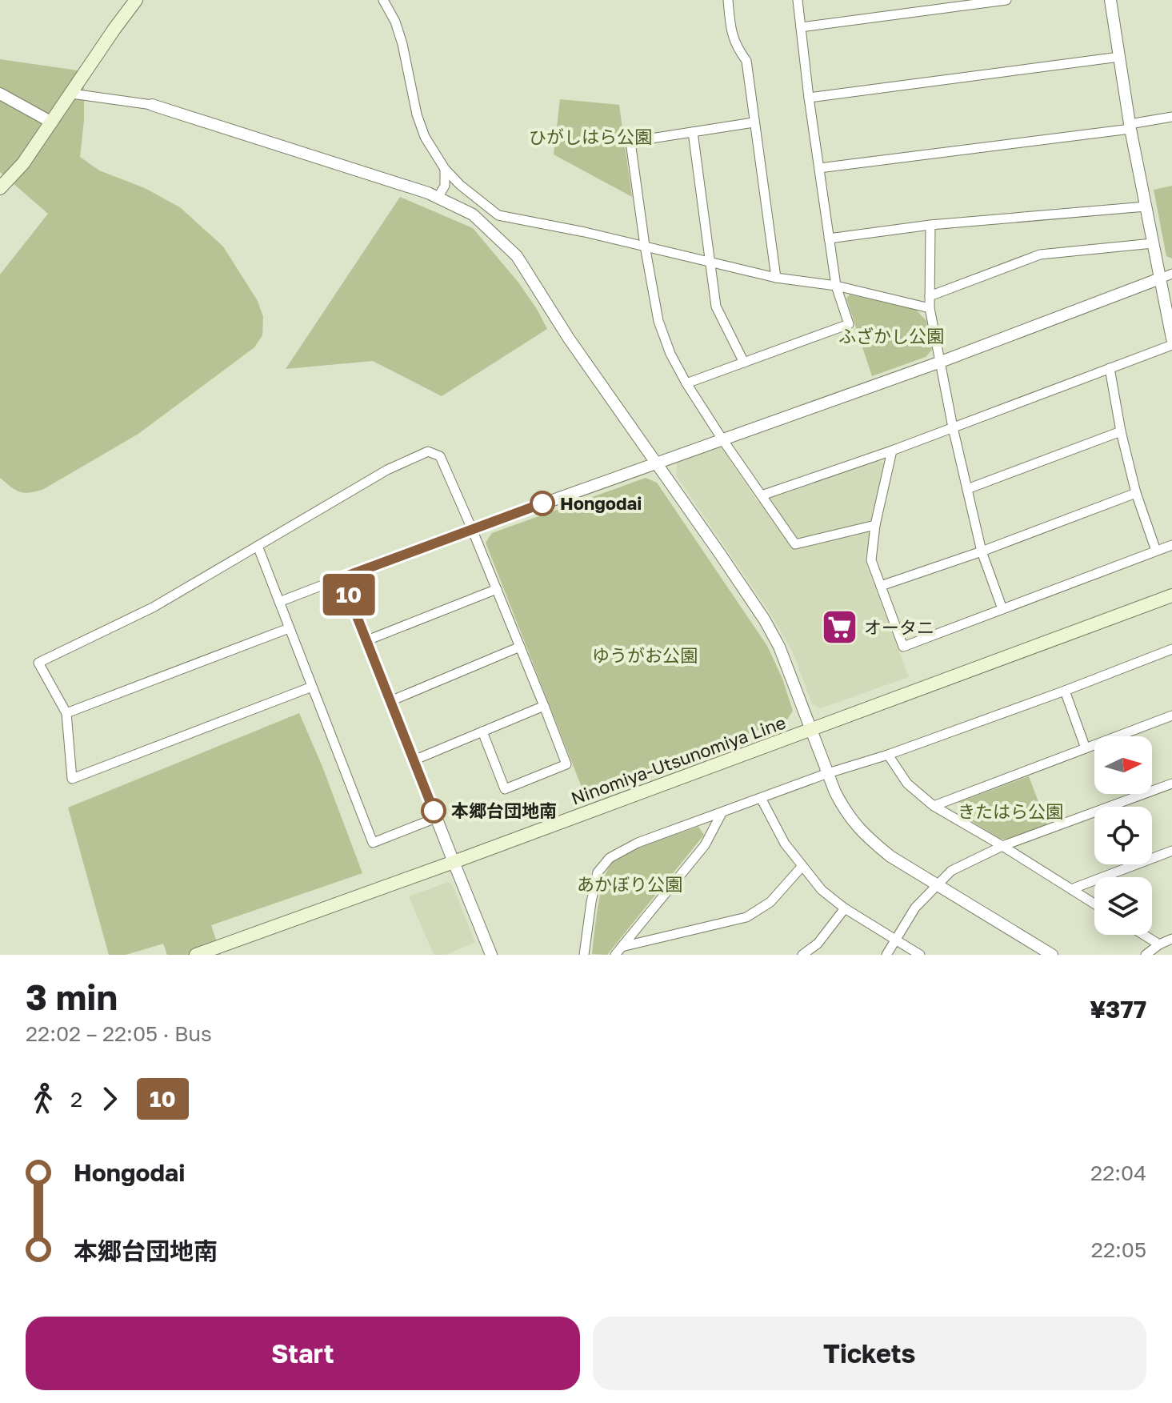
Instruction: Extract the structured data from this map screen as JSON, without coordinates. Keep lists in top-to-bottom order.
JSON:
{
  "streets": {
    "main road": ["Ninomiya-Utsunomiya Line"]
  },
  "parks": [
    "ひがしはら公園",
    "ふざかし公園",
    "ゆうがお公園",
    "きたはら公園",
    "あかぼり公園"
  ],
  "places": {
    "other": ["Hongodai", "本郷台団地南"],
    "supermarket": ["オータニ"]
  },
  "lines": ["bus line 10"],
  "north": "right",
  "page": {
    "on_map": "10",
    "heading": ["3 min", "22:02 – 22:05 · Bus", "¥377"],
    "legs": ["2", "10"],
    "list": [
      {
        "name": "Hongodai",
        "value": "22:04"
      },
      {
        "name": "本郷台団地南",
        "value": "22:05"
      }
    ],
    "buttons": ["Start", "Tickets"]
  }
}
